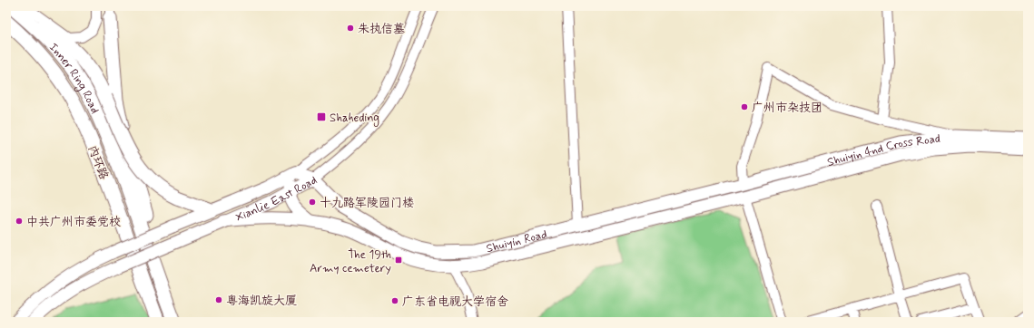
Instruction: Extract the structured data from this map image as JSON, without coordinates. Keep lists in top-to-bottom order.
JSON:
{
  "streets": {
    "highway": ["Inner Ring Road", "内环路"],
    "main road": ["Shuiyin 4nd Cross Road", "Xianlie East Road", "Shuiyin Road"]
  },
  "crossings": [
    ["Inner Ring Road", "内环路"],
    ["Shuiyin 4nd Cross Road", "Shuiyin Road"],
    ["Xianlie East Road", "Shuiyin Road"]
  ],
  "places": {
    "other": [
      "朱执信墓",
      "广州市杂技团",
      "十九路军陵园门楼",
      "中共广州市委党校",
      "粤海凯旋大厦",
      "广东省电视大学宿舍"
    ],
    "transit": ["Shaheding", "The 19th Army cemetery"]
  }
}
